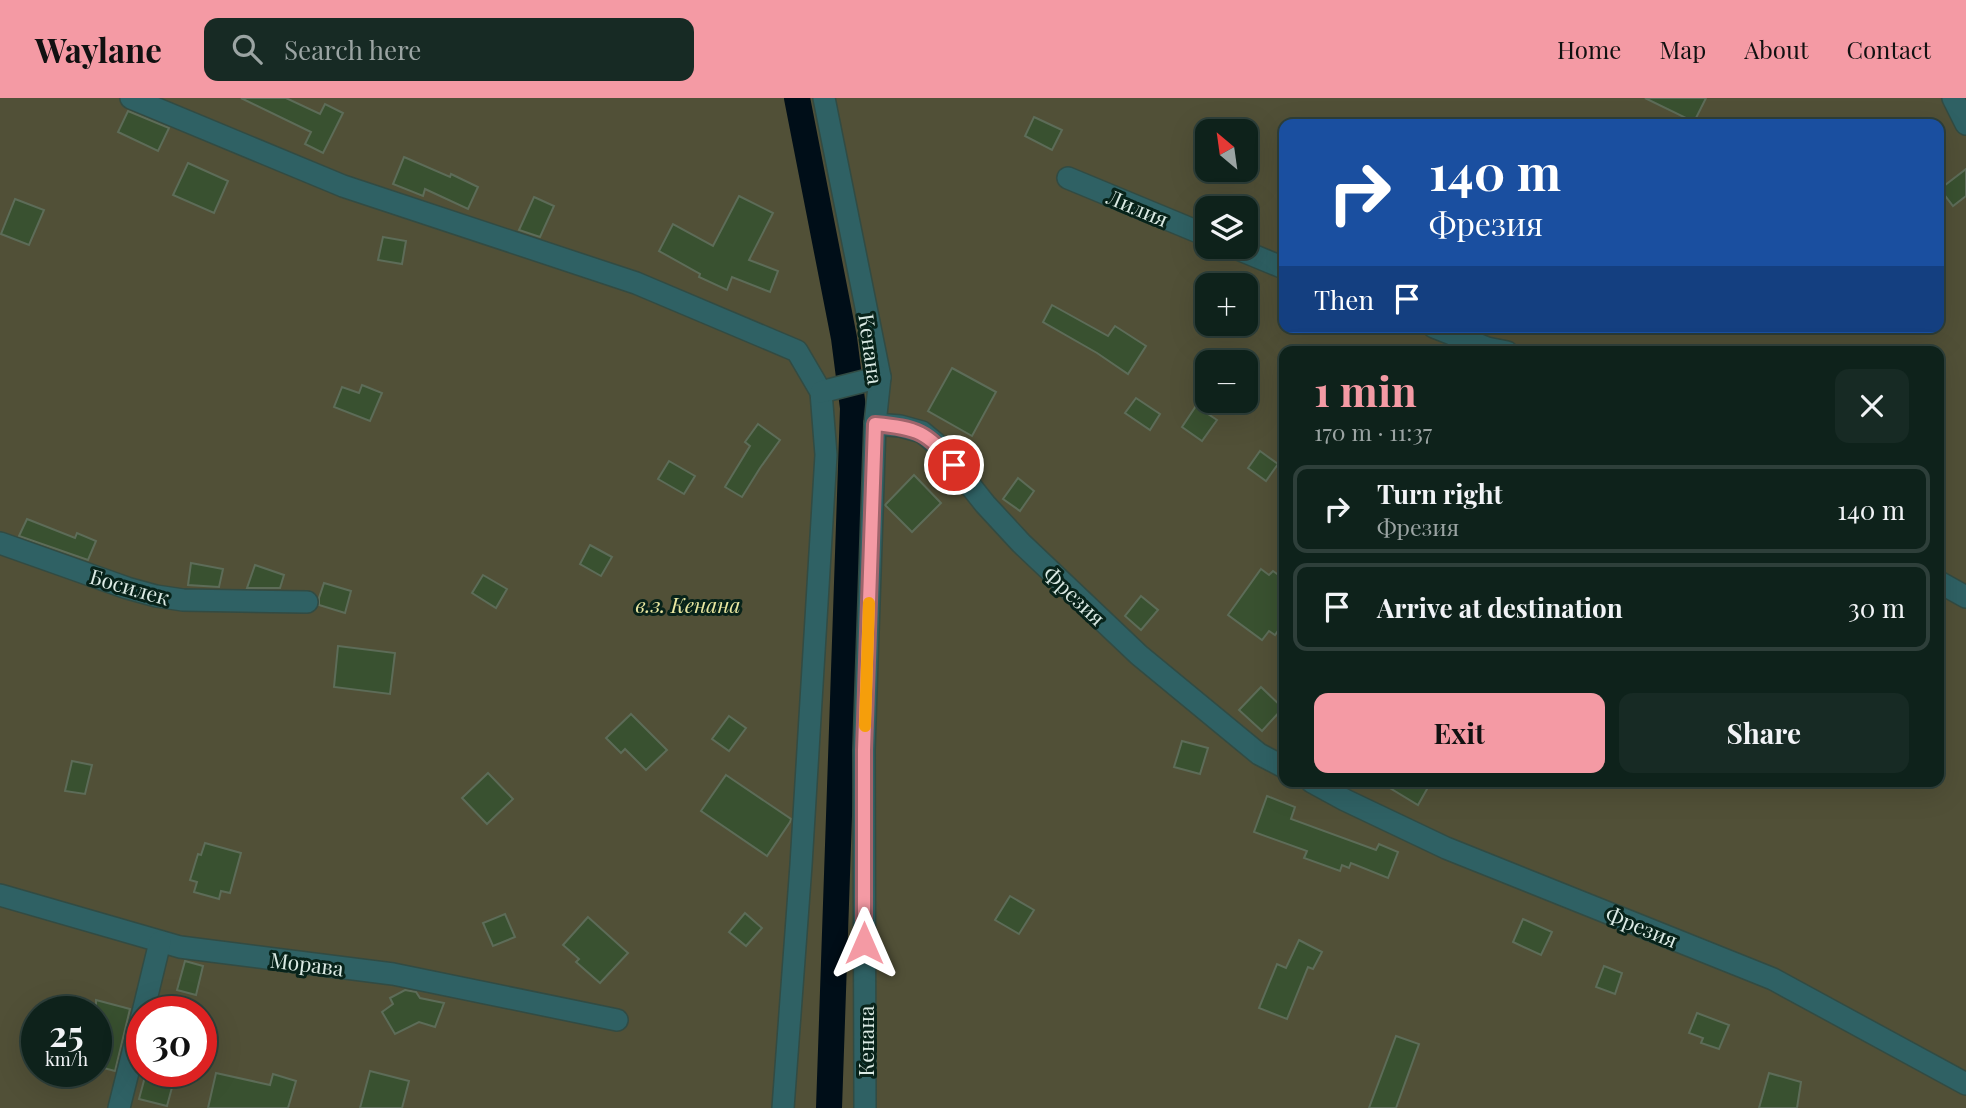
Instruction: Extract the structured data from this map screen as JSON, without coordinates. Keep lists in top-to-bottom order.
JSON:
{
  "streets": {
    "street": [
      "Лилия",
      "Кенана",
      "Босилек",
      "Фрезия",
      "Морава"
    ]
  },
  "crossings": [
    ["Кенана", "Фрезия"]
  ],
  "parks": ["в.з. Кенана"],
  "north": "top left",
  "page": {
    "header": "Waylane",
    "search": "Search here",
    "nav": [
      "Home",
      "Map",
      "About",
      "Contact"
    ],
    "map_buttons": ["+", "−"],
    "turn": ["140 m", "Фрезия"],
    "then": "Then",
    "heading": ["1 min", "170 m · 11:37"],
    "list": [
      {
        "name": "Turn right",
        "note": "Фрезия",
        "value": "140 m"
      },
      {
        "name": "Arrive at destination",
        "value": "30 m"
      }
    ],
    "buttons": ["Exit", "Share"],
    "speed": "25 km/h",
    "limit": "30"
  }
}
